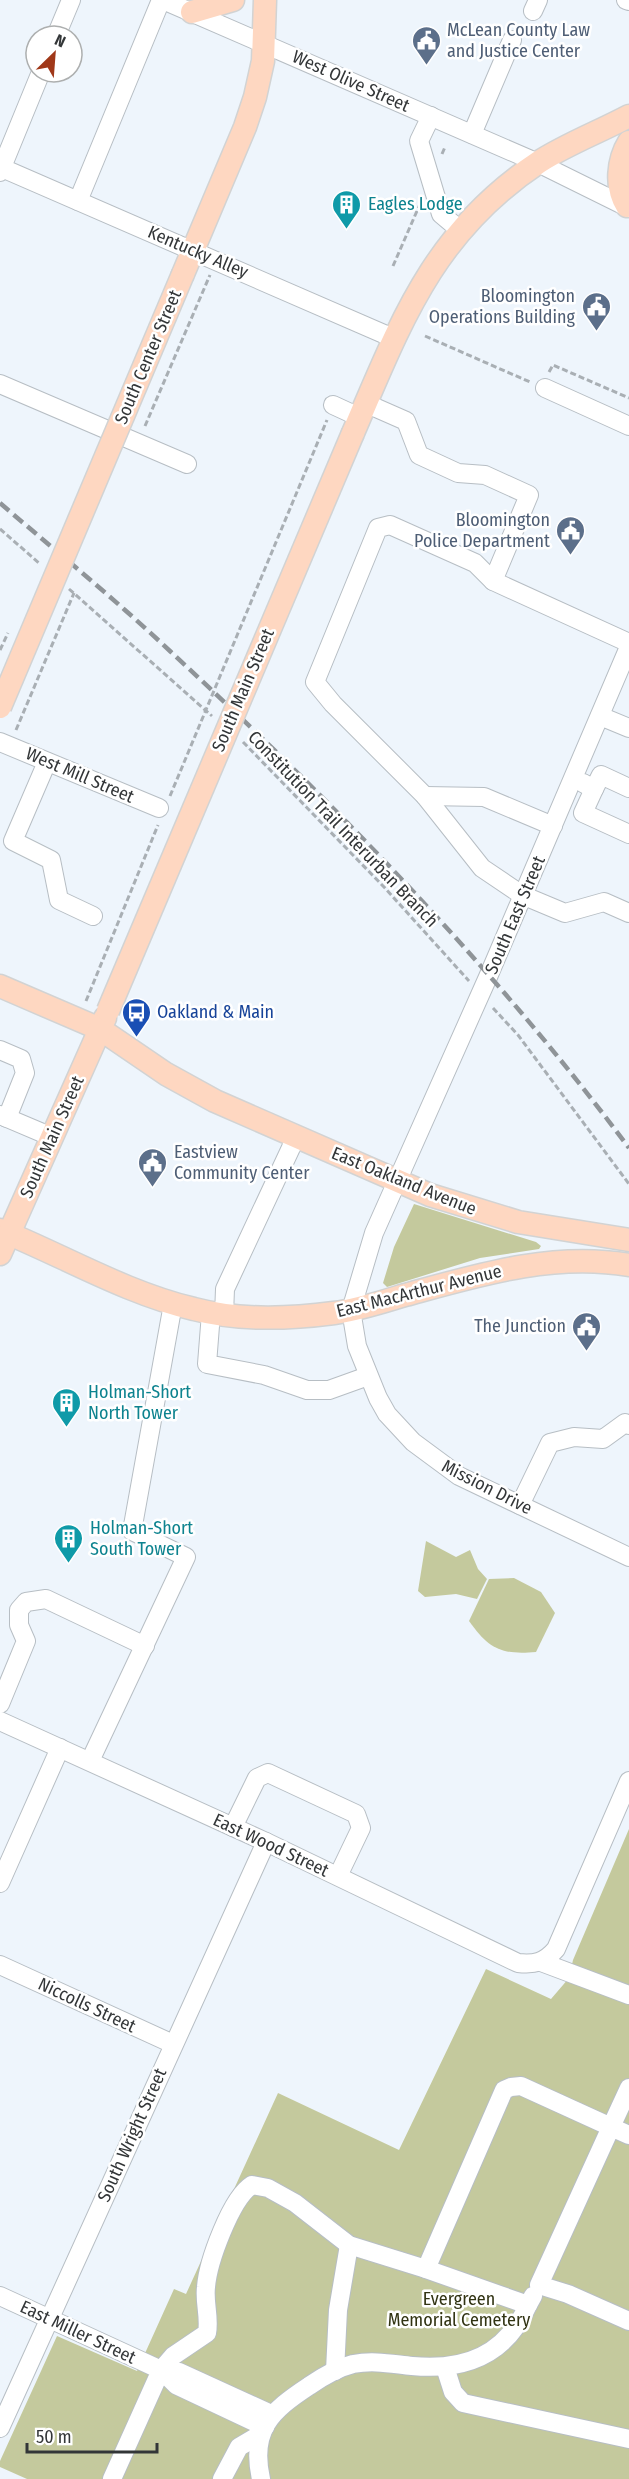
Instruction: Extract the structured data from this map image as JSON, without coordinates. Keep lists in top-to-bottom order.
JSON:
{
  "streets": {
    "main road": [
      "South Center Street",
      "South Main Street",
      "East Oakland Avenue",
      "East MacArthur Avenue"
    ],
    "street": [
      "West Olive Street",
      "Kentucky Alley",
      "West Mill Street",
      "South East Street",
      "Mission Drive",
      "East Wood Street",
      "Niccolls Street",
      "South Wright Street",
      "East Miller Street"
    ],
    "path": ["Constitution Trail Interurban Branch"]
  },
  "crossings": [
    ["West Olive Street", "South Center Street"],
    ["West Olive Street", "South Main Street"],
    ["Kentucky Alley", "South Center Street"],
    ["Kentucky Alley", "South Main Street"],
    ["South Main Street", "East Oakland Avenue"],
    ["South Main Street", "East MacArthur Avenue"],
    ["Constitution Trail Interurban Branch", "South East Street"],
    ["South East Street", "East Oakland Avenue"],
    ["South East Street", "Mission Drive"],
    ["East Oakland Avenue", "Mission Drive"],
    ["East MacArthur Avenue", "Mission Drive"],
    ["East Wood Street", "South Wright Street"],
    ["Niccolls Street", "South Wright Street"],
    ["South Wright Street", "East Miller Street"]
  ],
  "parks": ["Evergreen Memorial Cemetery"],
  "places": {
    "public building": [
      "McLean County Law and Justice Center",
      "Bloomington Operations Building",
      "Bloomington Police Department",
      "Eastview Community Center",
      "The Junction"
    ],
    "building": ["Eagles Lodge", "Holman-Short North Tower", "Holman-Short South Tower"],
    "bus stop": ["Oakland & Main"]
  },
  "scale_bar": "50 m",
  "north": "top right"
}
